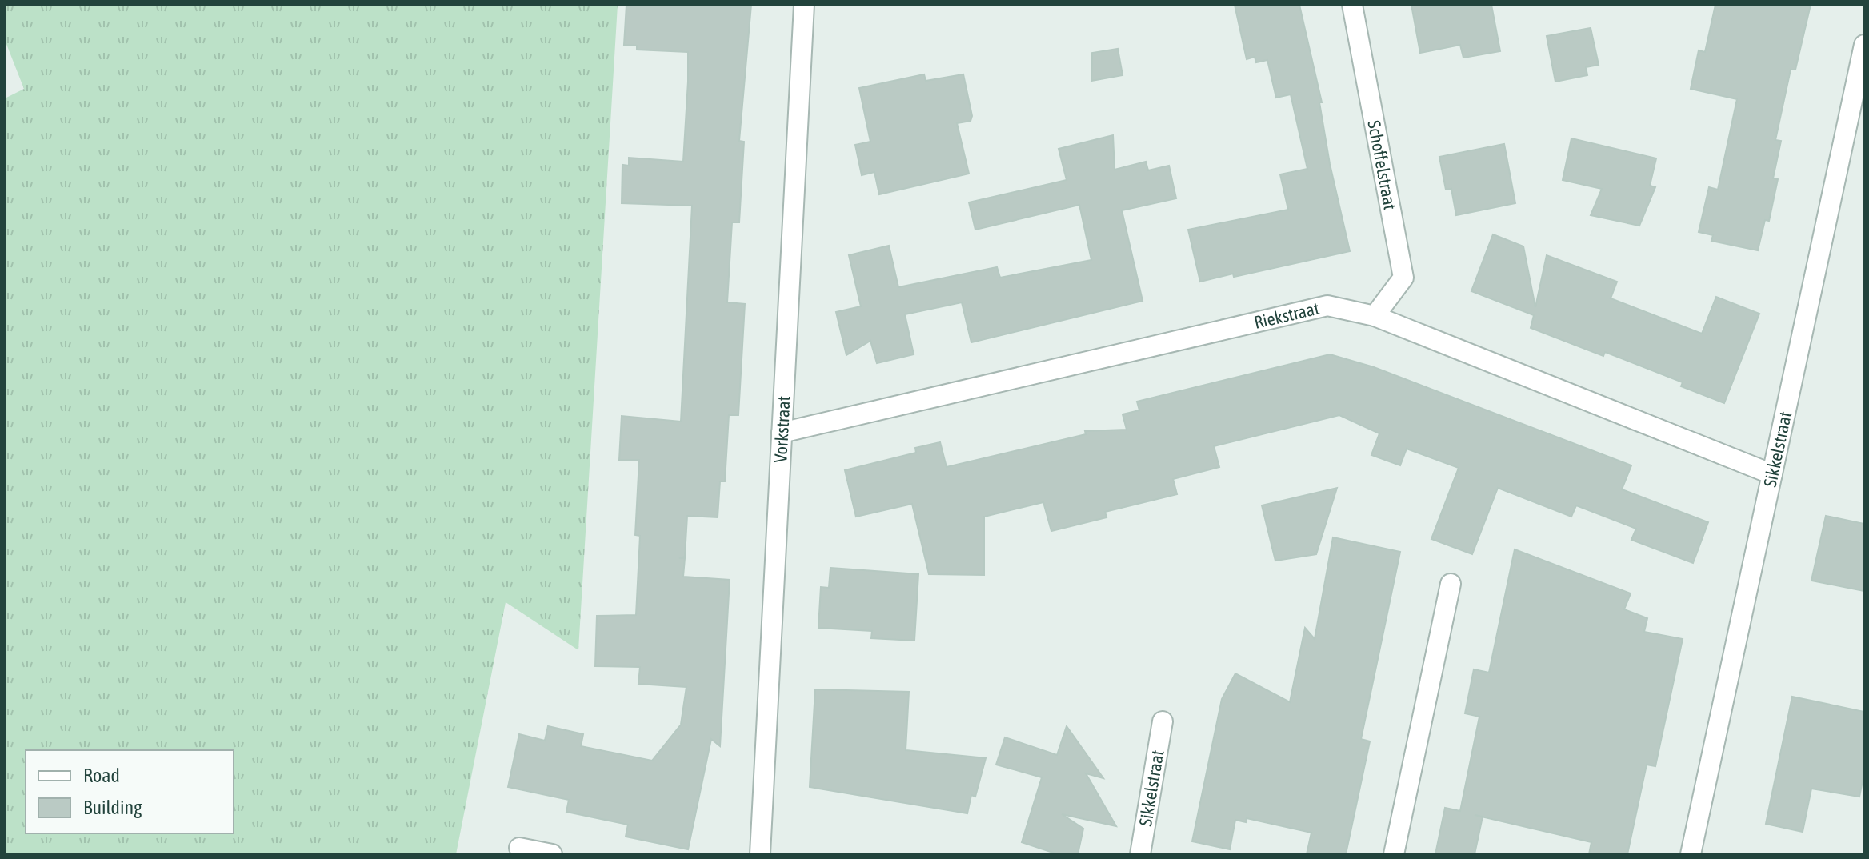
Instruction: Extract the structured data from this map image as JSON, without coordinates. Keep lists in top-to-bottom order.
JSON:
{
  "streets": {
    "street": [
      "Schoffelstraat",
      "Riekstraat",
      "Vorkstraat",
      "Sikkelstraat"
    ]
  },
  "crossings": [
    ["Schoffelstraat", "Riekstraat"],
    ["Riekstraat", "Vorkstraat"],
    ["Riekstraat", "Sikkelstraat"]
  ],
  "legend": ["Road", "Building"]
}
